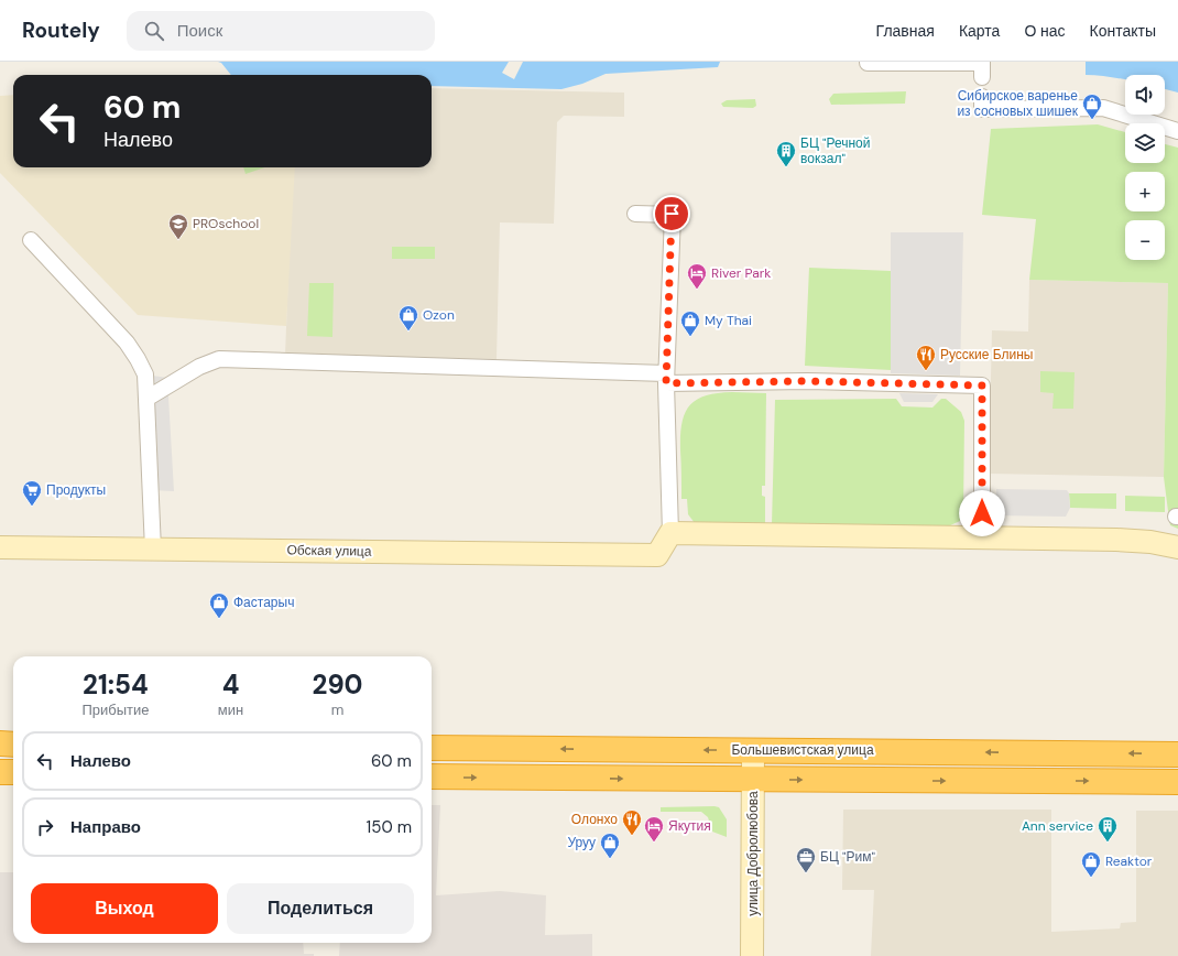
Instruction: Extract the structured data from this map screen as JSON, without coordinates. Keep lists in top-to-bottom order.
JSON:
{
  "streets": {
    "highway": ["Большевистская улица"],
    "street": ["Обская улица", "улица Добролюбова"]
  },
  "crossings": [
    ["Большевистская улица", "улица Добролюбова"]
  ],
  "places": {
    "shop": [
      "Сибирское варенье из сосновых шишек",
      "Ozon",
      "My Thai",
      "Фастарыч",
      "Уруу",
      "Reaktor"
    ],
    "building": ["БЦ \"Речной вокзал\"", "Ann service"],
    "school or university": ["PROschool"],
    "hotel": ["River Park", "Якутия"],
    "restaurant": ["Русские Блины", "Олонхо"],
    "supermarket": ["Продукты"],
    "office": ["БЦ \"Рим\""]
  },
  "page": {
    "header": "Routely",
    "search": "Поиск",
    "nav": [
      "Главная",
      "Карта",
      "О нас",
      "Контакты"
    ],
    "map_buttons": ["+", "−"],
    "turn": ["60 m", "Налево"],
    "eta": [
      "21:54",
      "Прибытие",
      "4",
      "мин",
      "290",
      "m"
    ],
    "list": [
      {
        "name": "Налево",
        "value": "60 m"
      },
      {
        "name": "Направо",
        "value": "150 m"
      }
    ],
    "buttons": ["Выход", "Поделиться"]
  }
}
